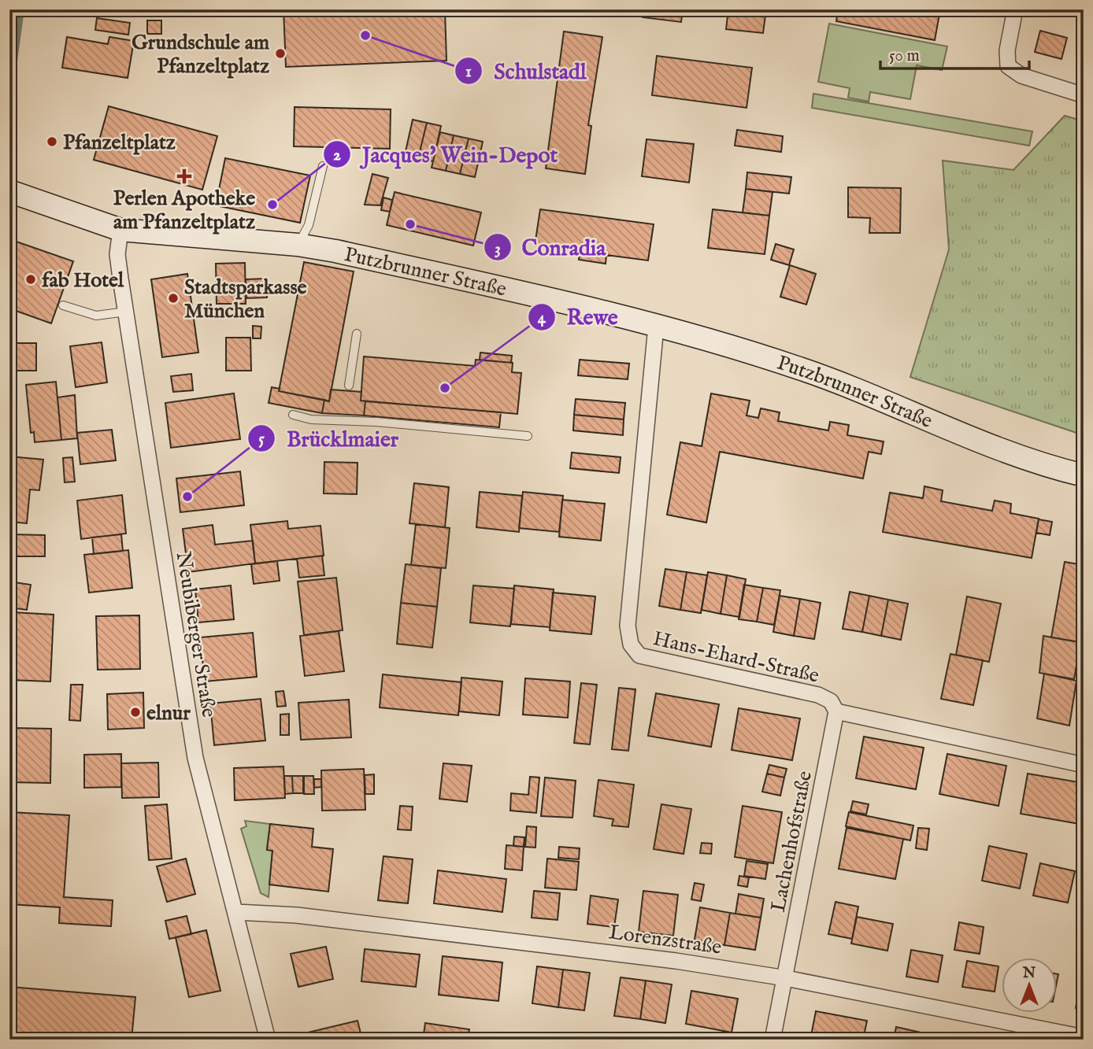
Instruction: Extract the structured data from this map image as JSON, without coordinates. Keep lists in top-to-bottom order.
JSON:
{
  "streets": {
    "main road": ["Putzbrunner Straße"],
    "street": [
      "Neubiberger Straße",
      "Hans-Ehard-Straße",
      "Lachenhofstraße",
      "Lorenzstraße"
    ]
  },
  "crossings": [
    ["Putzbrunner Straße", "Neubiberger Straße"],
    ["Putzbrunner Straße", "Hans-Ehard-Straße"],
    ["Neubiberger Straße", "Lorenzstraße"],
    ["Hans-Ehard-Straße", "Lachenhofstraße"],
    ["Lachenhofstraße", "Lorenzstraße"]
  ],
  "places": {
    "other": [
      "Schulstadl",
      "Grundschule am Pfanzeltplatz",
      "Pfanzeltplatz",
      "Jacques' Wein-Depot",
      "Conradia",
      "fab Hotel",
      "Stadtsparkasse München",
      "Rewe",
      "Brücklmaier",
      "elnur"
    ],
    "health": ["Perlen Apotheke am Pfanzeltplatz"]
  },
  "scale_bar": "50 m",
  "north": "top"
}
